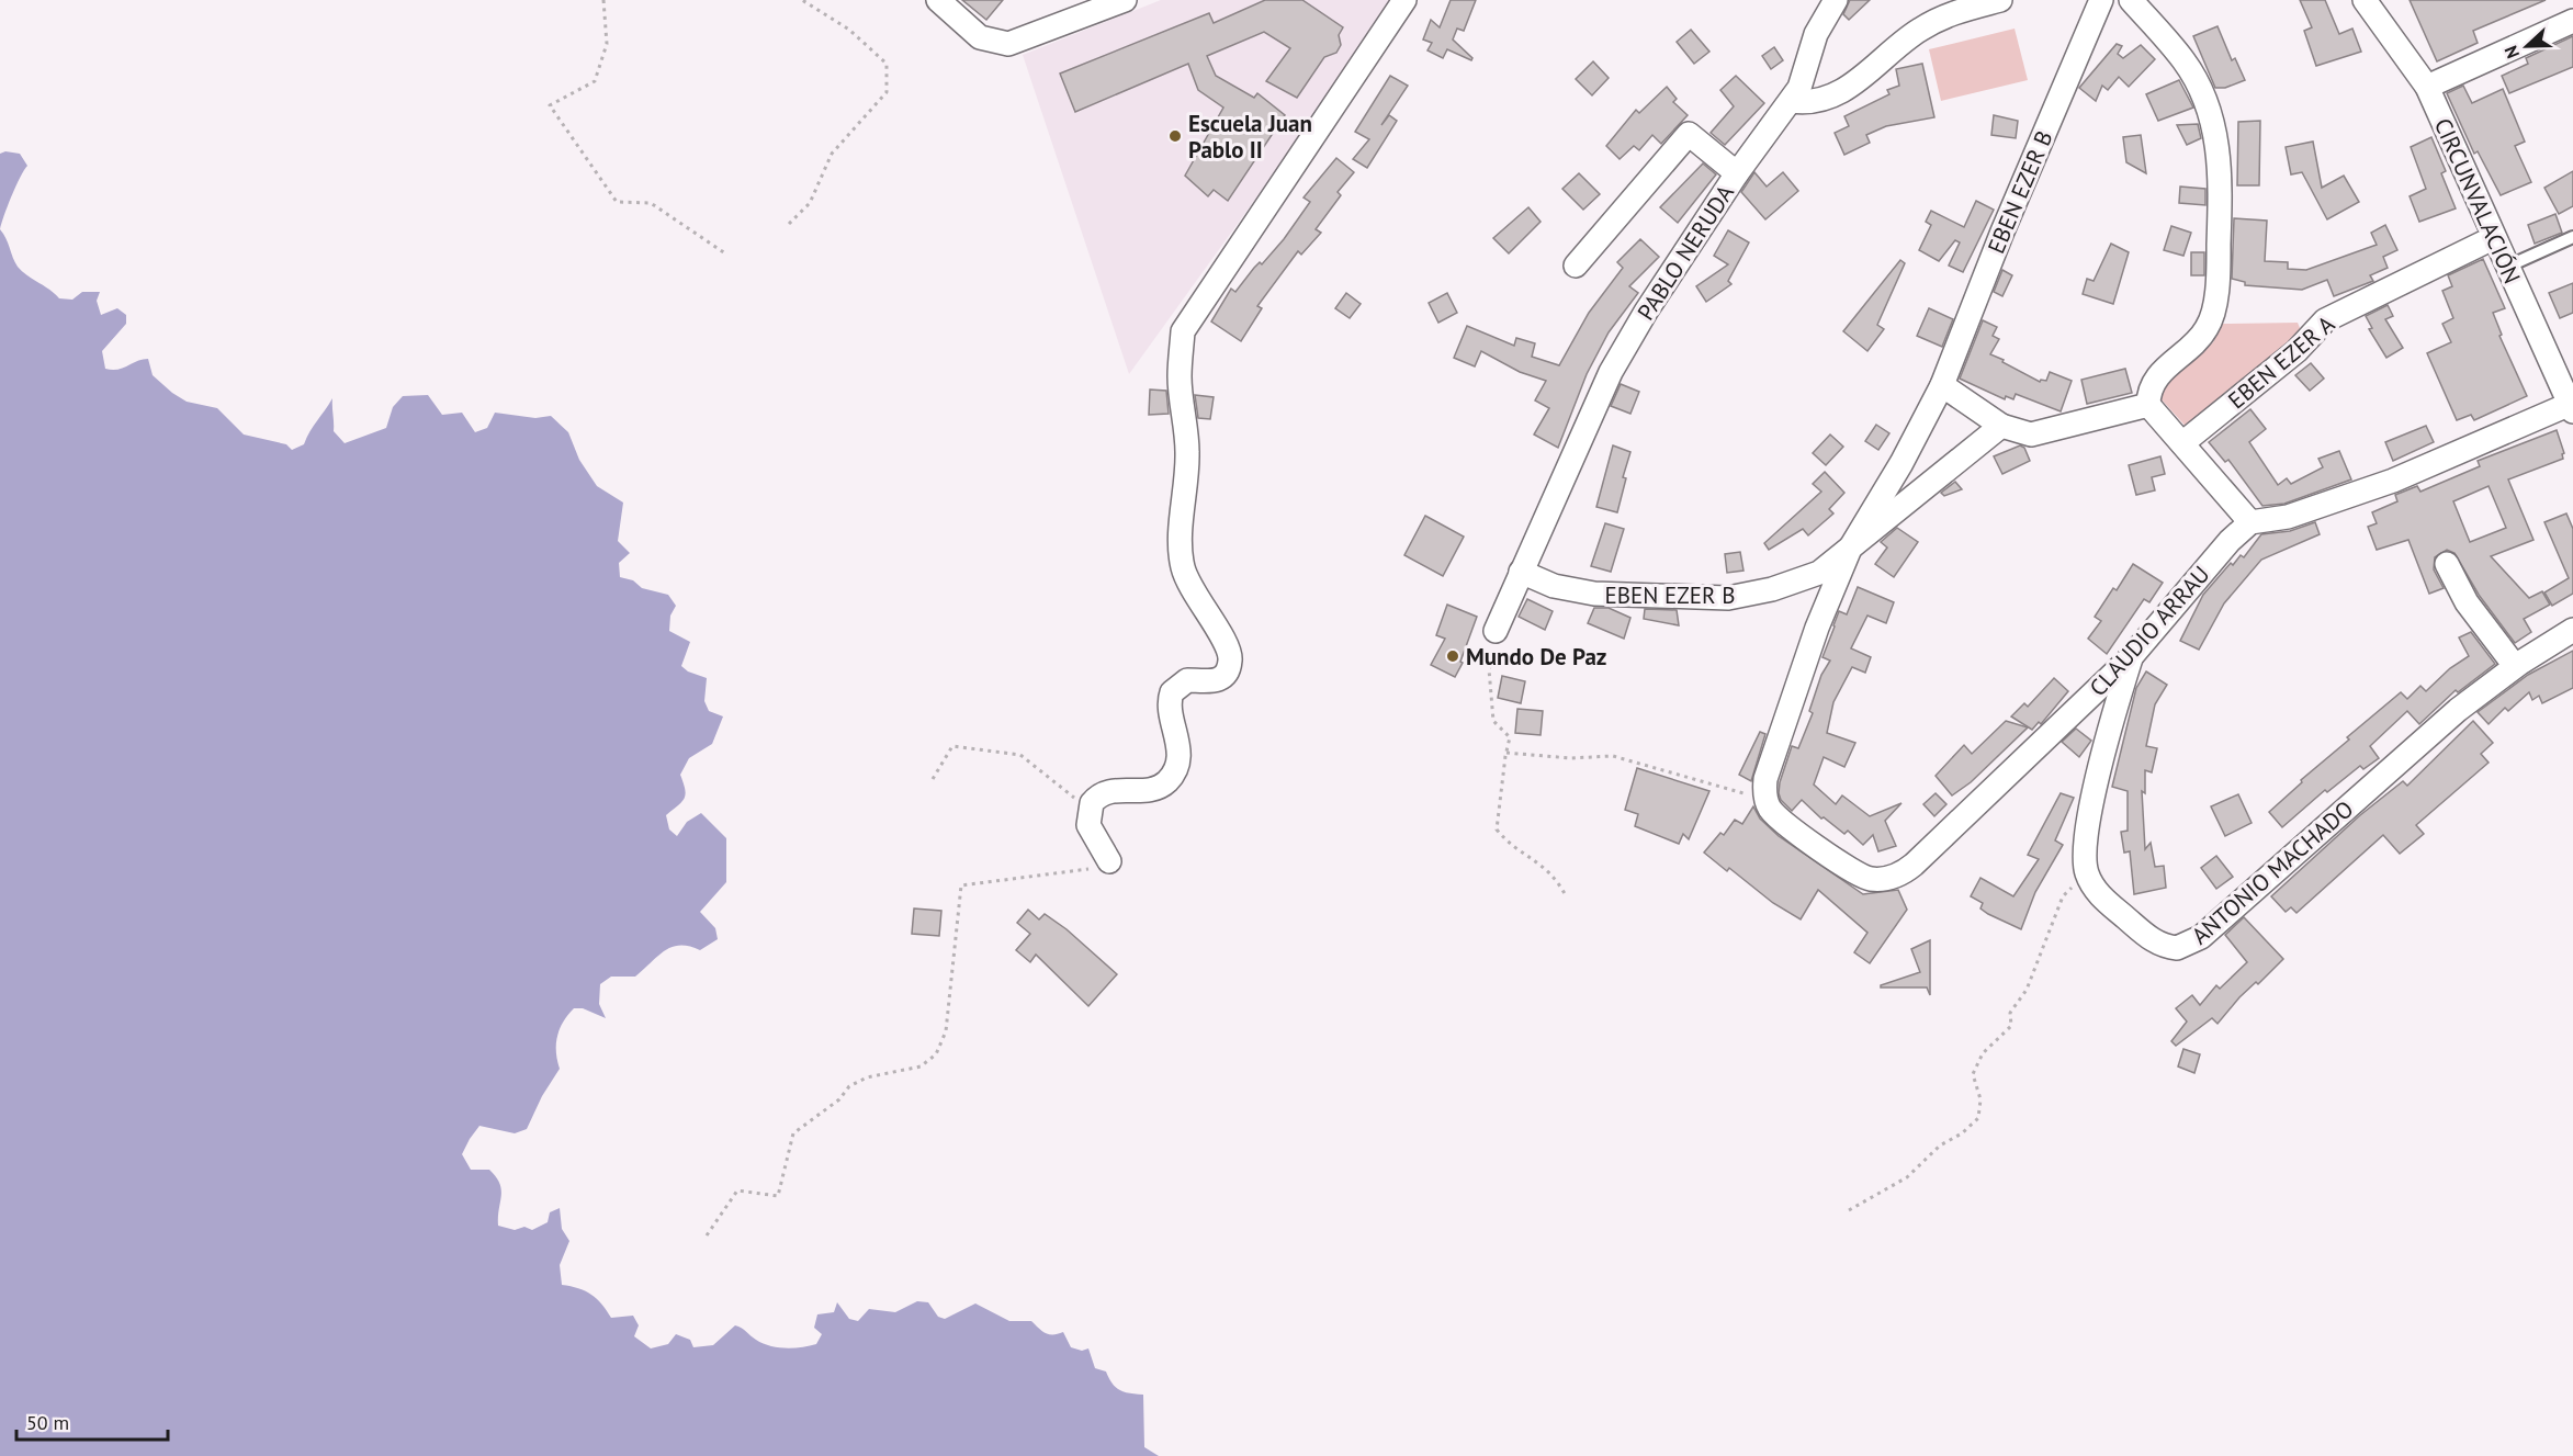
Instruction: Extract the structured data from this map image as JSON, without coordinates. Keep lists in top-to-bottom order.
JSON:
{
  "streets": {
    "street": [
      "EBEN EZER B",
      "CIRCUNVALACIÓN",
      "PABLO NERUDA",
      "EBEN EZER A",
      "CLAUDIO ARRAU",
      "ANTONIO MACHADO"
    ]
  },
  "crossings": [
    ["EBEN EZER B", "PABLO NERUDA"],
    ["EBEN EZER B", "CLAUDIO ARRAU"],
    ["CIRCUNVALACIÓN", "EBEN EZER A"]
  ],
  "places": ["Escuela Juan Pablo II", "Mundo De Paz"],
  "scale_bar": "50 m",
  "north": "left"
}
